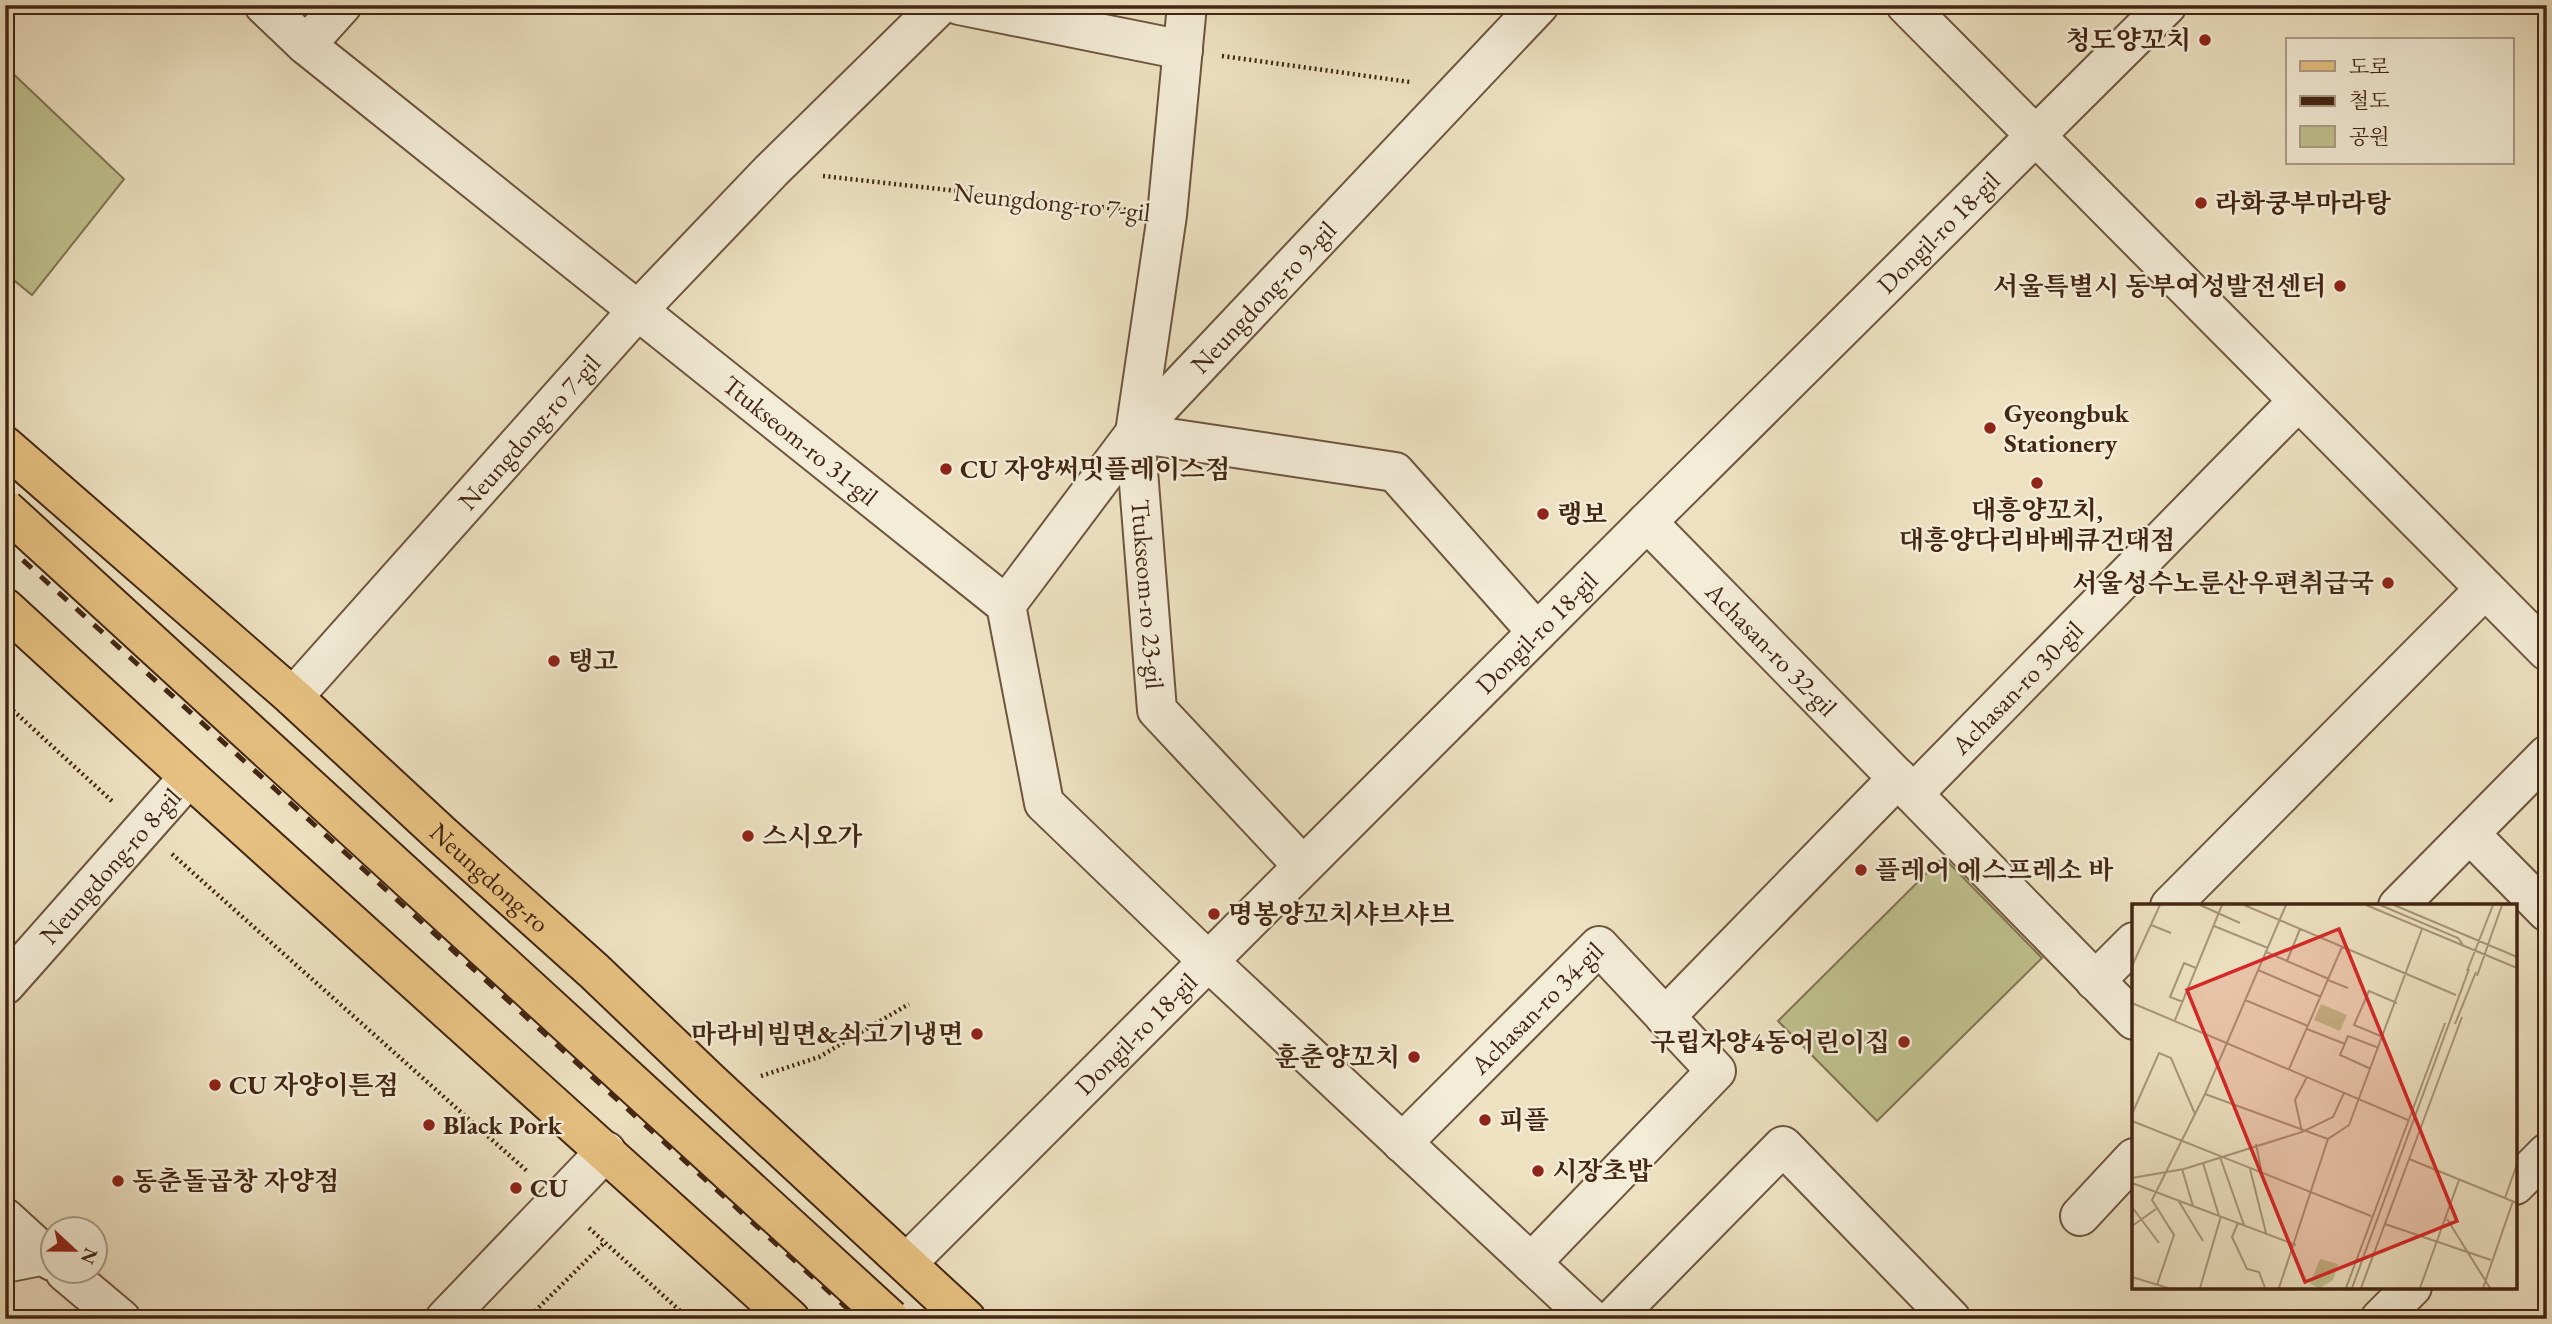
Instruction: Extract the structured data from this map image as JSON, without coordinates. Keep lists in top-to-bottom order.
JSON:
{
  "streets": {
    "main road": ["Neungdong-ro"],
    "street": [
      "Neungdong-ro 7-gil",
      "Dongil-ro 18-gil",
      "Neungdong-ro 9-gil",
      "Ttukseom-ro 31-gil",
      "Ttukseom-ro 23-gil",
      "Achasan-ro 32-gil",
      "Achasan-ro 30-gil",
      "Neungdong-ro 8-gil",
      "Achasan-ro 34-gil"
    ]
  },
  "crossings": [
    ["Neungdong-ro 7-gil", "Ttukseom-ro 31-gil"],
    ["Neungdong-ro 7-gil", "Ttukseom-ro 23-gil"],
    ["Neungdong-ro 7-gil", "Neungdong-ro"],
    ["Dongil-ro 18-gil", "Ttukseom-ro 23-gil"],
    ["Dongil-ro 18-gil", "Achasan-ro 32-gil"],
    ["Dongil-ro 18-gil", "Neungdong-ro"],
    ["Neungdong-ro 9-gil", "Ttukseom-ro 31-gil"],
    ["Neungdong-ro 9-gil", "Ttukseom-ro 23-gil"],
    ["Achasan-ro 32-gil", "Achasan-ro 30-gil"]
  ],
  "places": [
    "청도양꼬치",
    "라화쿵부마라탕",
    "서울특별시 동부여성발전센터",
    "Gyeongbuk Stationery",
    "CU 자양써밋플레이스점",
    "대흥양꼬치, 대흥양다리바베큐건대점",
    "랭보",
    "서울성수노룬산우편취급국",
    "탱고",
    "스시오가",
    "플레어 에스프레소 바",
    "명봉양꼬치샤브샤브",
    "마라비빔면&쇠고기냉면",
    "구립자양4동어린이집",
    "훈춘양꼬치",
    "CU 자양이튼점",
    "피플",
    "Black Pork",
    "시장초밥",
    "동춘돌곱창 자양점",
    "CU"
  ],
  "legend": ["도로", "철도", "공원"],
  "north": "right"
}
